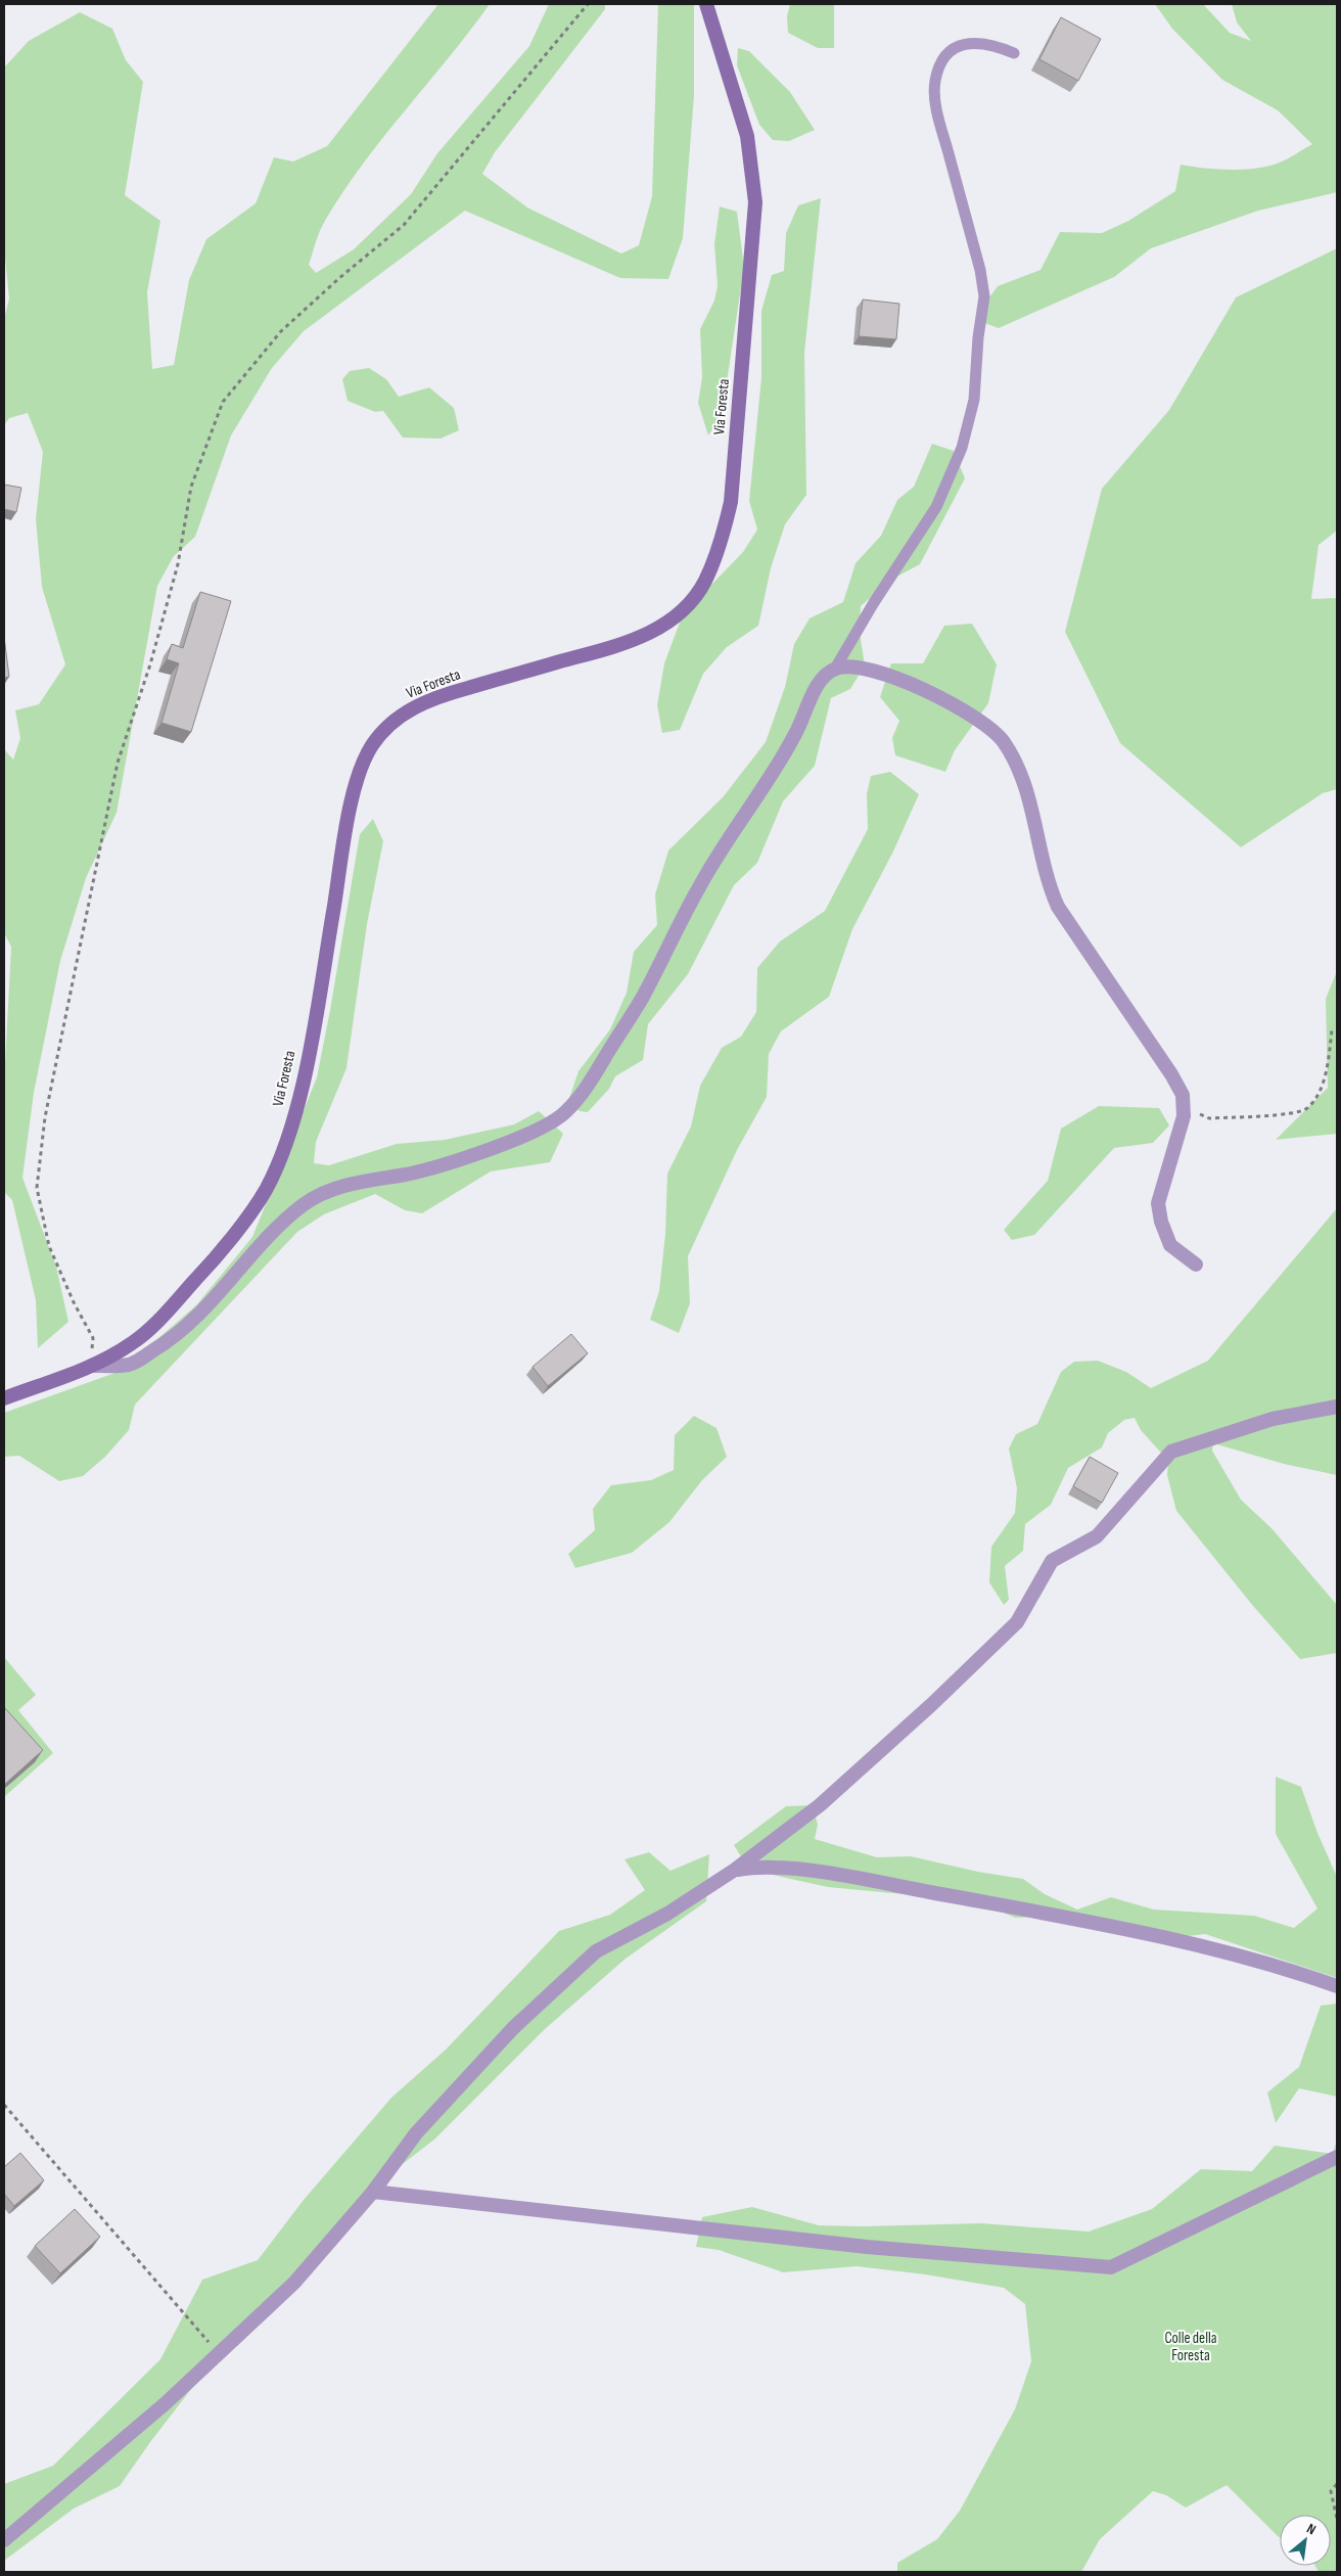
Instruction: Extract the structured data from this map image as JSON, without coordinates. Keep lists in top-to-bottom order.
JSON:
{
  "streets": {
    "main road": ["Via Foresta"]
  },
  "parks": ["Colle della Foresta"],
  "north": "top right"
}
